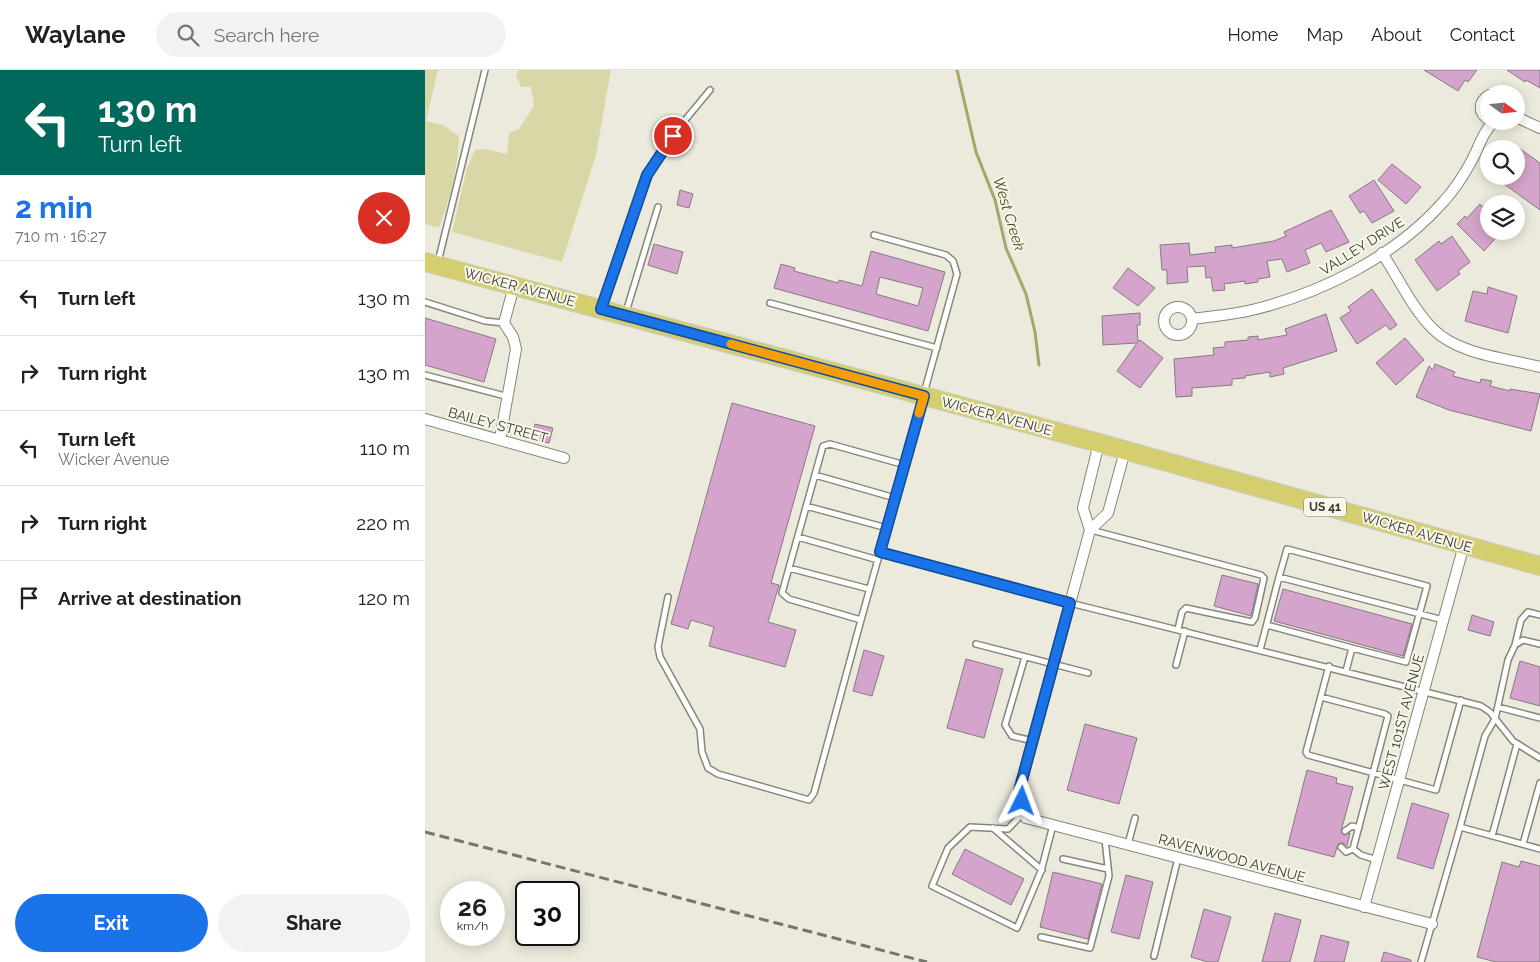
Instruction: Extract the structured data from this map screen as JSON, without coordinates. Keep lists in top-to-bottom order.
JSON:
{
  "streets": {
    "highway": ["WICKER AVENUE", "US 41"],
    "street": [
      "VALLEY DRIVE",
      "BAILEY STREET",
      "WEST 101ST AVENUE",
      "RAVENWOOD AVENUE"
    ]
  },
  "crossings": [
    ["WICKER AVENUE", "WEST 101ST AVENUE"],
    ["WEST 101ST AVENUE", "RAVENWOOD AVENUE"]
  ],
  "water": ["West Creek"],
  "north": "right",
  "page": {
    "header": "Waylane",
    "search": "Search here",
    "nav": [
      "Home",
      "Map",
      "About",
      "Contact"
    ],
    "turn": ["130 m", "Turn left"],
    "heading": ["2 min", "710 m · 16:27"],
    "list": [
      {
        "name": "Turn left",
        "value": "130 m"
      },
      {
        "name": "Turn right",
        "value": "130 m"
      },
      {
        "name": "Turn left",
        "note": "Wicker Avenue",
        "value": "110 m"
      },
      {
        "name": "Turn right",
        "value": "220 m"
      },
      {
        "name": "Arrive at destination",
        "value": "120 m"
      }
    ],
    "speed": "26 km/h",
    "limit": "30",
    "buttons": ["Exit", "Share"]
  }
}
